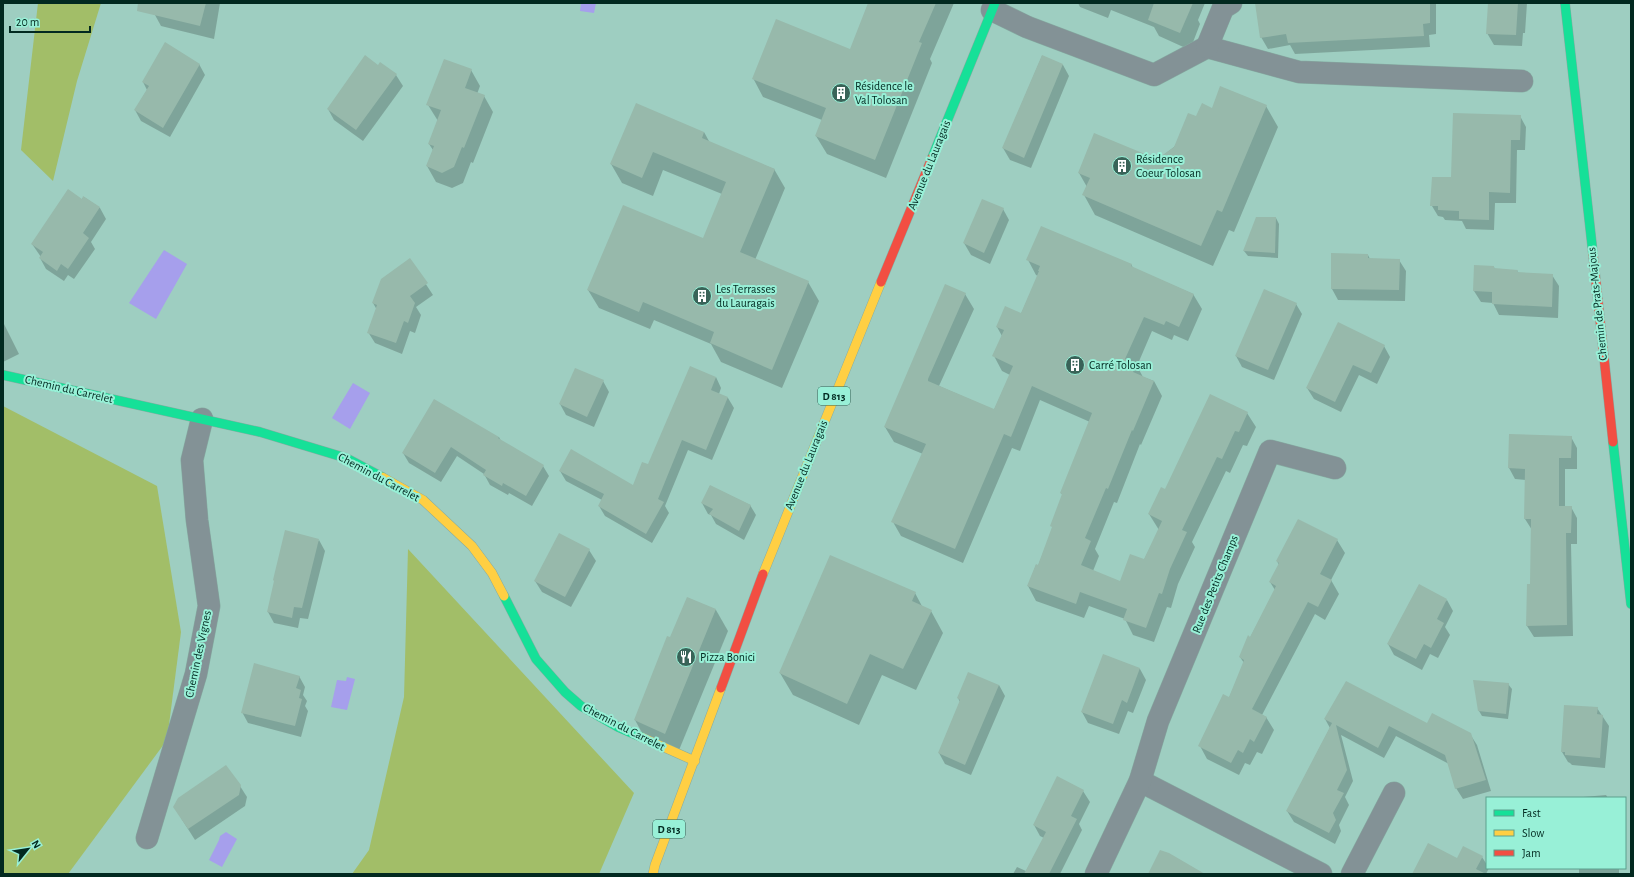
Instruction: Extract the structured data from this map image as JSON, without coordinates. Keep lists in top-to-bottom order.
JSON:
{
  "streets": {
    "street": [
      "Avenue du Lauragais",
      "Chemin de Prats-Majous",
      "Chemin du Carrelet",
      "D 813",
      "Rue des Petits Champs",
      "Chemin des Vignes"
    ]
  },
  "crossings": [
    ["Avenue du Lauragais", "Chemin du Carrelet"],
    ["Chemin du Carrelet", "Chemin des Vignes"]
  ],
  "places": {
    "building": [
      "Résidence le Val Tolosan",
      "Résidence Coeur Tolosan",
      "Les Terrasses du Lauragais",
      "Carré Tolosan"
    ],
    "restaurant": ["Pizza Bonici"]
  },
  "legend": ["Fast", "Slow", "Jam"],
  "scale_bar": "20 m",
  "north": "top right"
}
